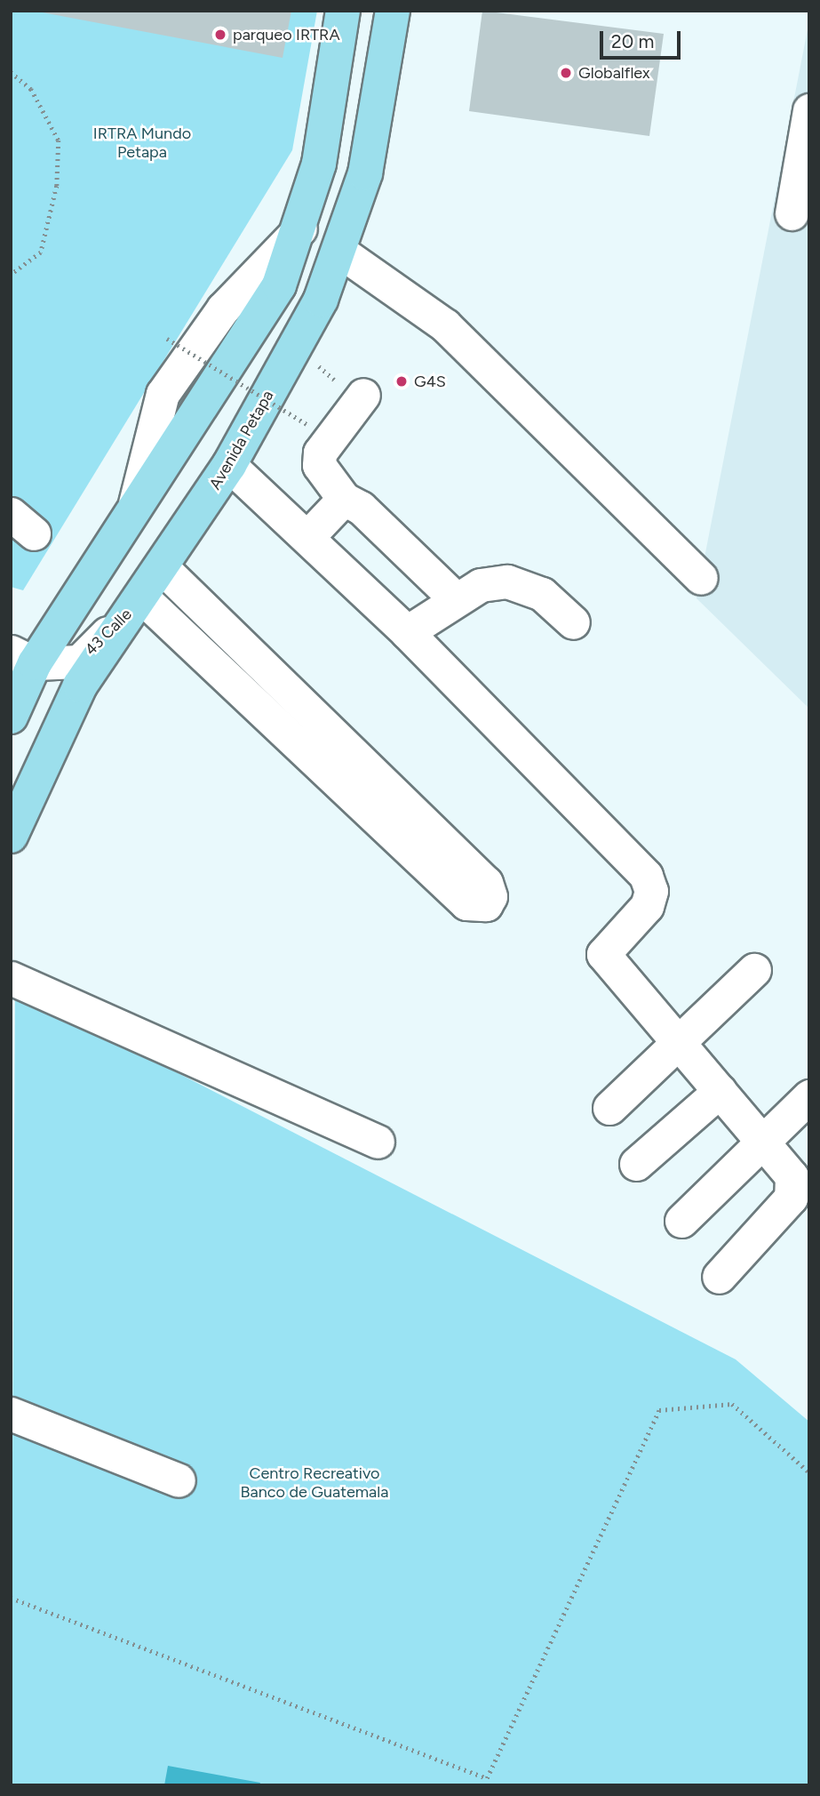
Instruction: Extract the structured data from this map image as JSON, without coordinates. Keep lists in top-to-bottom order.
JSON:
{
  "streets": {
    "main road": ["Avenida Petapa"],
    "street": ["43 Calle"]
  },
  "crossings": [
    ["Avenida Petapa", "43 Calle"]
  ],
  "parks": ["IRTRA Mundo Petapa", "Centro Recreativo Banco de Guatemala"],
  "places": ["parqueo IRTRA", "Globalflex", "G4S"],
  "scale_bar": "20 m"
}
